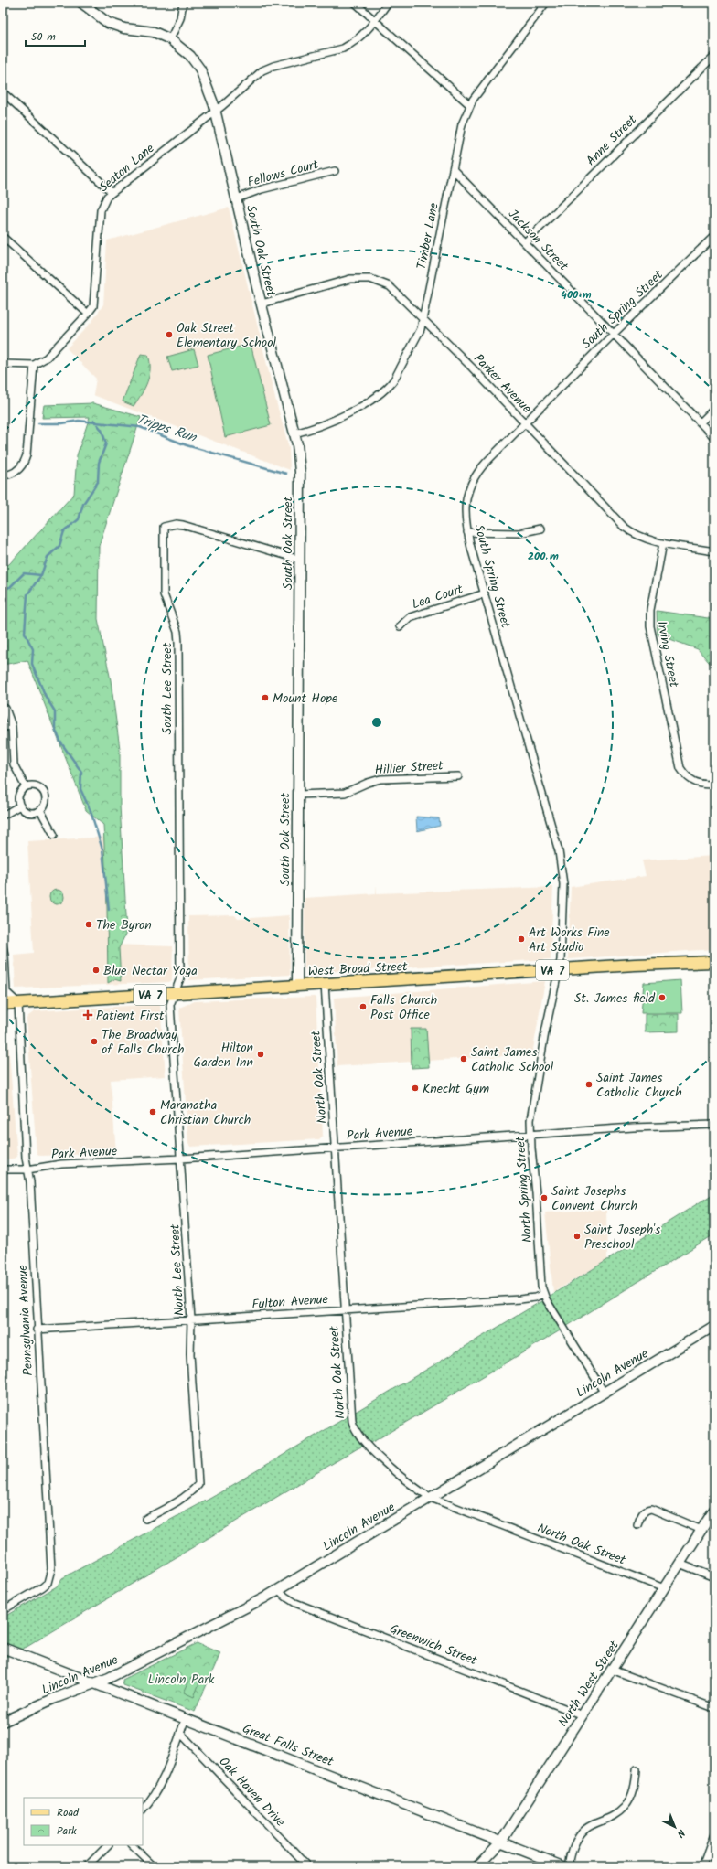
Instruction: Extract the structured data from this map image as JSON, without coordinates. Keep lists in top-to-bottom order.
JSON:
{
  "streets": {
    "main road": ["West Broad Street", "VA 7"],
    "street": [
      "Anne Street",
      "Seaton Lane",
      "Fellows Court",
      "Timber Lane",
      "Jackson Street",
      "South Oak Street",
      "South Spring Street",
      "Parker Avenue",
      "Lea Court",
      "Irving Street",
      "South Lee Street",
      "Hillier Street",
      "North Oak Street",
      "Park Avenue",
      "North Spring Street",
      "North Lee Street",
      "Fulton Avenue",
      "Pennsylvania Avenue",
      "Lincoln Avenue",
      "Greenwich Street",
      "North West Street",
      "Great Falls Street",
      "Oak Haven Drive"
    ]
  },
  "crossings": [
    ["Anne Street", "Jackson Street"],
    ["Seaton Lane", "South Oak Street"],
    ["Fellows Court", "South Oak Street"],
    ["Timber Lane", "Jackson Street"],
    ["Timber Lane", "South Oak Street"],
    ["Timber Lane", "Parker Avenue"],
    ["Jackson Street", "South Spring Street"],
    ["South Oak Street", "Parker Avenue"],
    ["South Oak Street", "South Lee Street"],
    ["South Oak Street", "Hillier Street"],
    ["South Oak Street", "West Broad Street"],
    ["South Spring Street", "Parker Avenue"],
    ["South Spring Street", "Lea Court"],
    ["South Spring Street", "West Broad Street"],
    ["South Spring Street", "North Spring Street"],
    ["Parker Avenue", "Irving Street"],
    ["South Lee Street", "West Broad Street"],
    ["South Lee Street", "North Lee Street"],
    ["West Broad Street", "North Oak Street"],
    ["West Broad Street", "North Spring Street"],
    ["West Broad Street", "North Lee Street"],
    ["West Broad Street", "Pennsylvania Avenue"],
    ["North Oak Street", "Park Avenue"],
    ["North Oak Street", "Fulton Avenue"],
    ["North Oak Street", "Lincoln Avenue"],
    ["North Oak Street", "North West Street"],
    ["Park Avenue", "North Spring Street"],
    ["Park Avenue", "North Lee Street"],
    ["Park Avenue", "Pennsylvania Avenue"],
    ["North Spring Street", "Fulton Avenue"],
    ["North Spring Street", "Lincoln Avenue"],
    ["North Lee Street", "Fulton Avenue"],
    ["Fulton Avenue", "Pennsylvania Avenue"],
    ["Lincoln Avenue", "Greenwich Street"],
    ["Lincoln Avenue", "Great Falls Street"],
    ["Greenwich Street", "North West Street"],
    ["North West Street", "Great Falls Street"]
  ],
  "water": ["Tripps Run"],
  "parks": ["Lincoln Park"],
  "places": {
    "other": [
      "Oak Street Elementary School",
      "Mount Hope",
      "The Byron",
      "Art Works Fine Art Studio",
      "Blue Nectar Yoga",
      "St. James field",
      "Falls Church Post Office",
      "The Broadway of Falls Church",
      "Hilton Garden Inn",
      "Saint James Catholic School",
      "Saint James Catholic Church",
      "Knecht Gym",
      "Maranatha Christian Church",
      "Saint Josephs Convent Church",
      "Saint Joseph's Preschool"
    ],
    "health": ["Patient First"]
  },
  "legend": ["Road", "Park"],
  "scale_bar": "50 m",
  "north": "bottom right",
  "rings": ["400 m", "200 m"]
}
